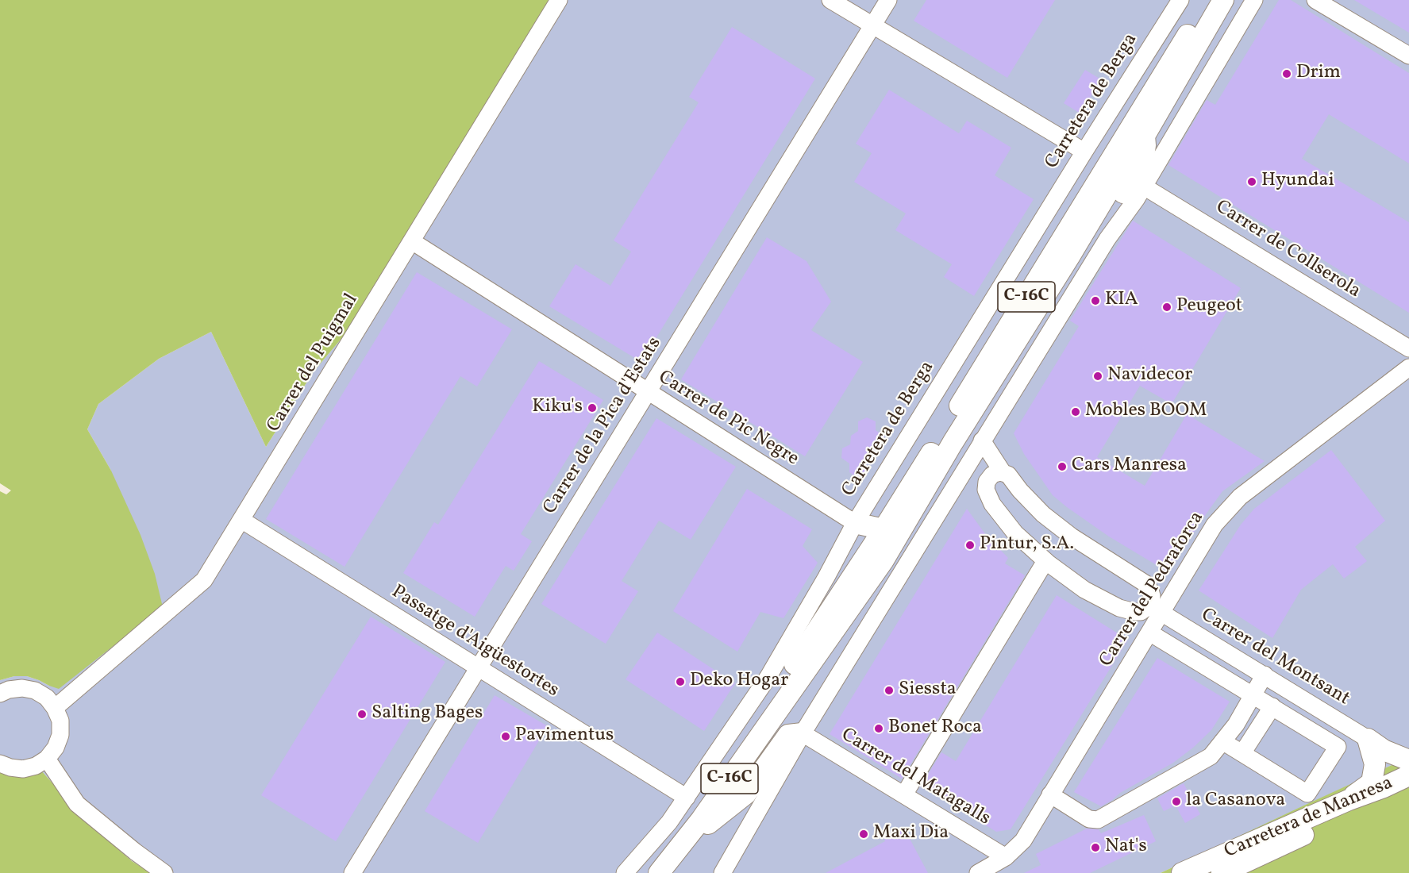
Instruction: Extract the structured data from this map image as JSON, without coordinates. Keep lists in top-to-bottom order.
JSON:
{
  "streets": {
    "main road": ["C-16C", "Carretera de Manresa"],
    "street": [
      "Carretera de Berga",
      "Carrer de Collserola",
      "Carrer del Puigmal",
      "Carrer de Pic Negre",
      "Carrer de la Pica d'Estats",
      "Carrer del Pedraforca",
      "Passatge d'Aigüestortes",
      "Carrer del Montsant",
      "Carrer del Matagalls"
    ]
  },
  "crossings": [
    ["Carretera de Berga", "Carrer de Pic Negre"],
    ["Carretera de Berga", "Passatge d'Aigüestortes"],
    ["Carrer de Collserola", "C-16C"],
    ["Carrer del Puigmal", "Carrer de Pic Negre"],
    ["Carrer del Puigmal", "Passatge d'Aigüestortes"],
    ["Carrer de Pic Negre", "Carrer de la Pica d'Estats"],
    ["Carrer de la Pica d'Estats", "Passatge d'Aigüestortes"],
    ["Carrer del Pedraforca", "Carrer del Montsant"],
    ["Carrer del Pedraforca", "Carrer del Matagalls"]
  ],
  "places": [
    "Drim",
    "Hyundai",
    "KIA",
    "Peugeot",
    "Navidecor",
    "Kiku's",
    "Mobles BOOM",
    "Cars Manresa",
    "Pintur, S.A.",
    "Deko Hogar",
    "Siessta",
    "Salting Bages",
    "Bonet Roca",
    "Pavimentus",
    "la Casanova",
    "Maxi Dia",
    "Nat's"
  ]
}
